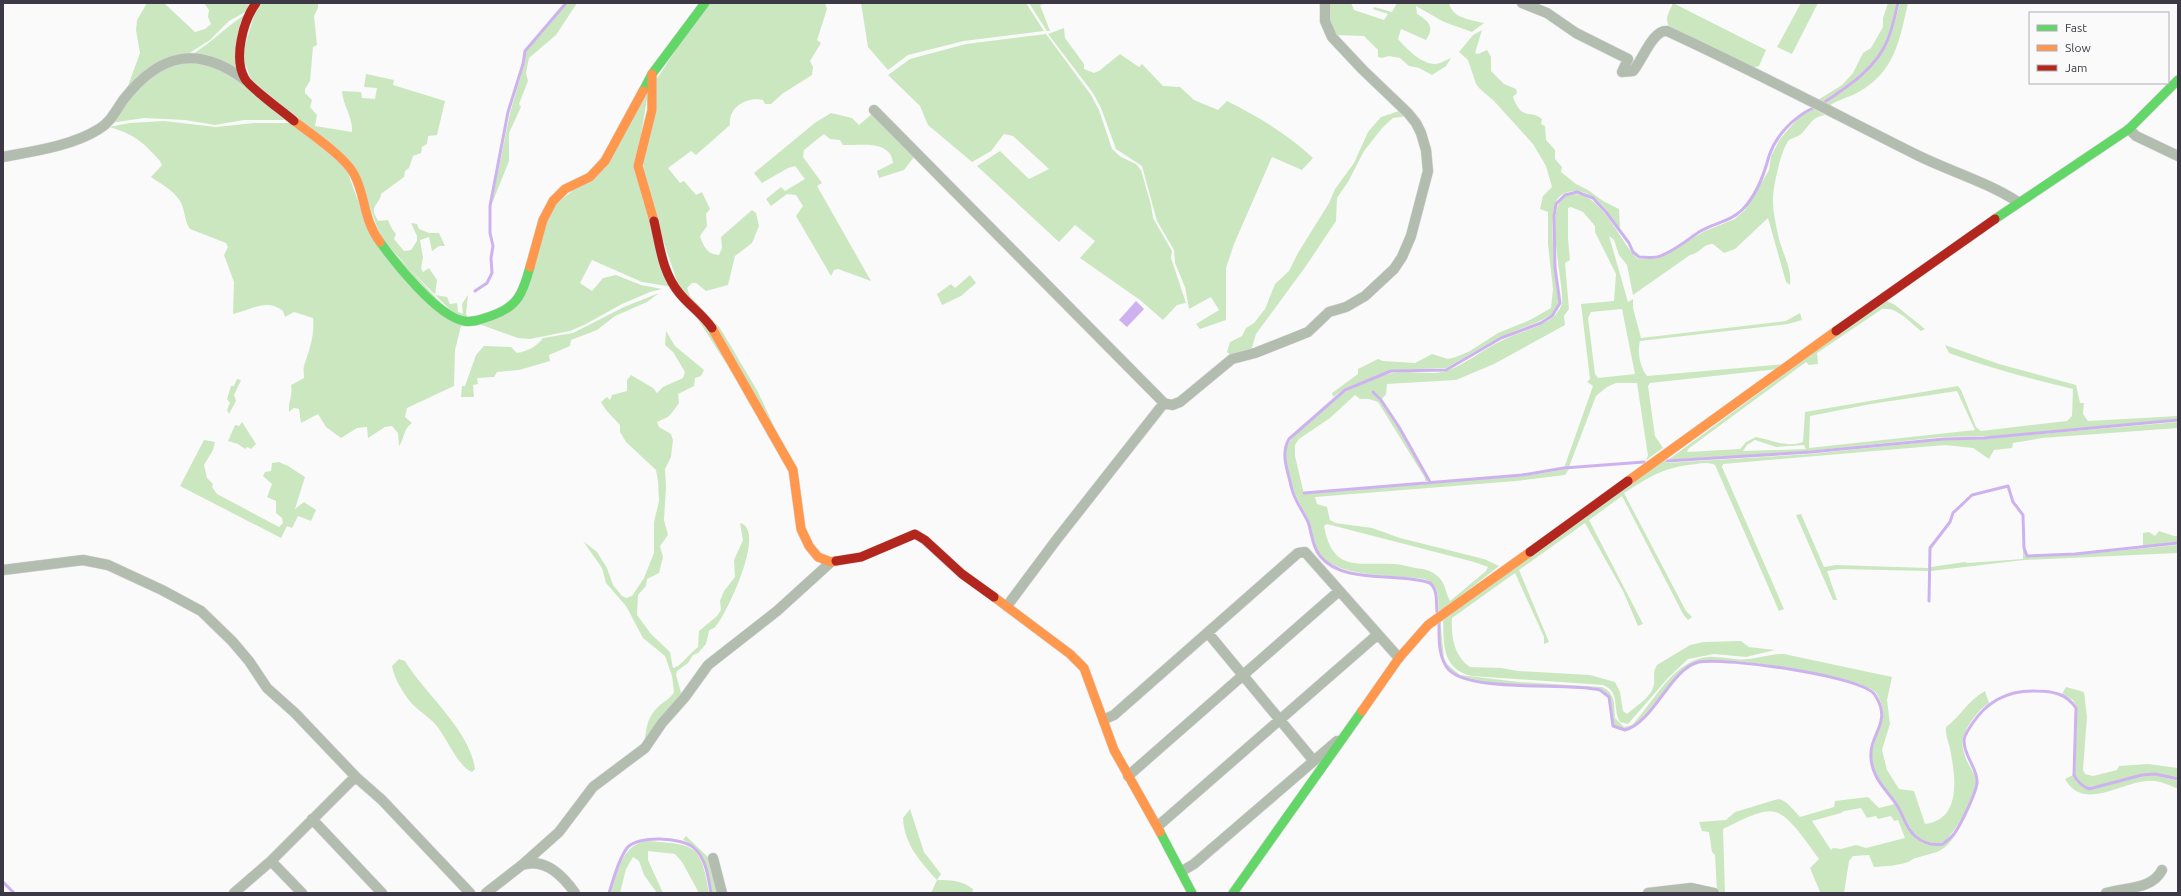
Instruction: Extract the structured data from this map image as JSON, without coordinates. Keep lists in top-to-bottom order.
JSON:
{
  "legend": ["Fast", "Slow", "Jam"]
}
